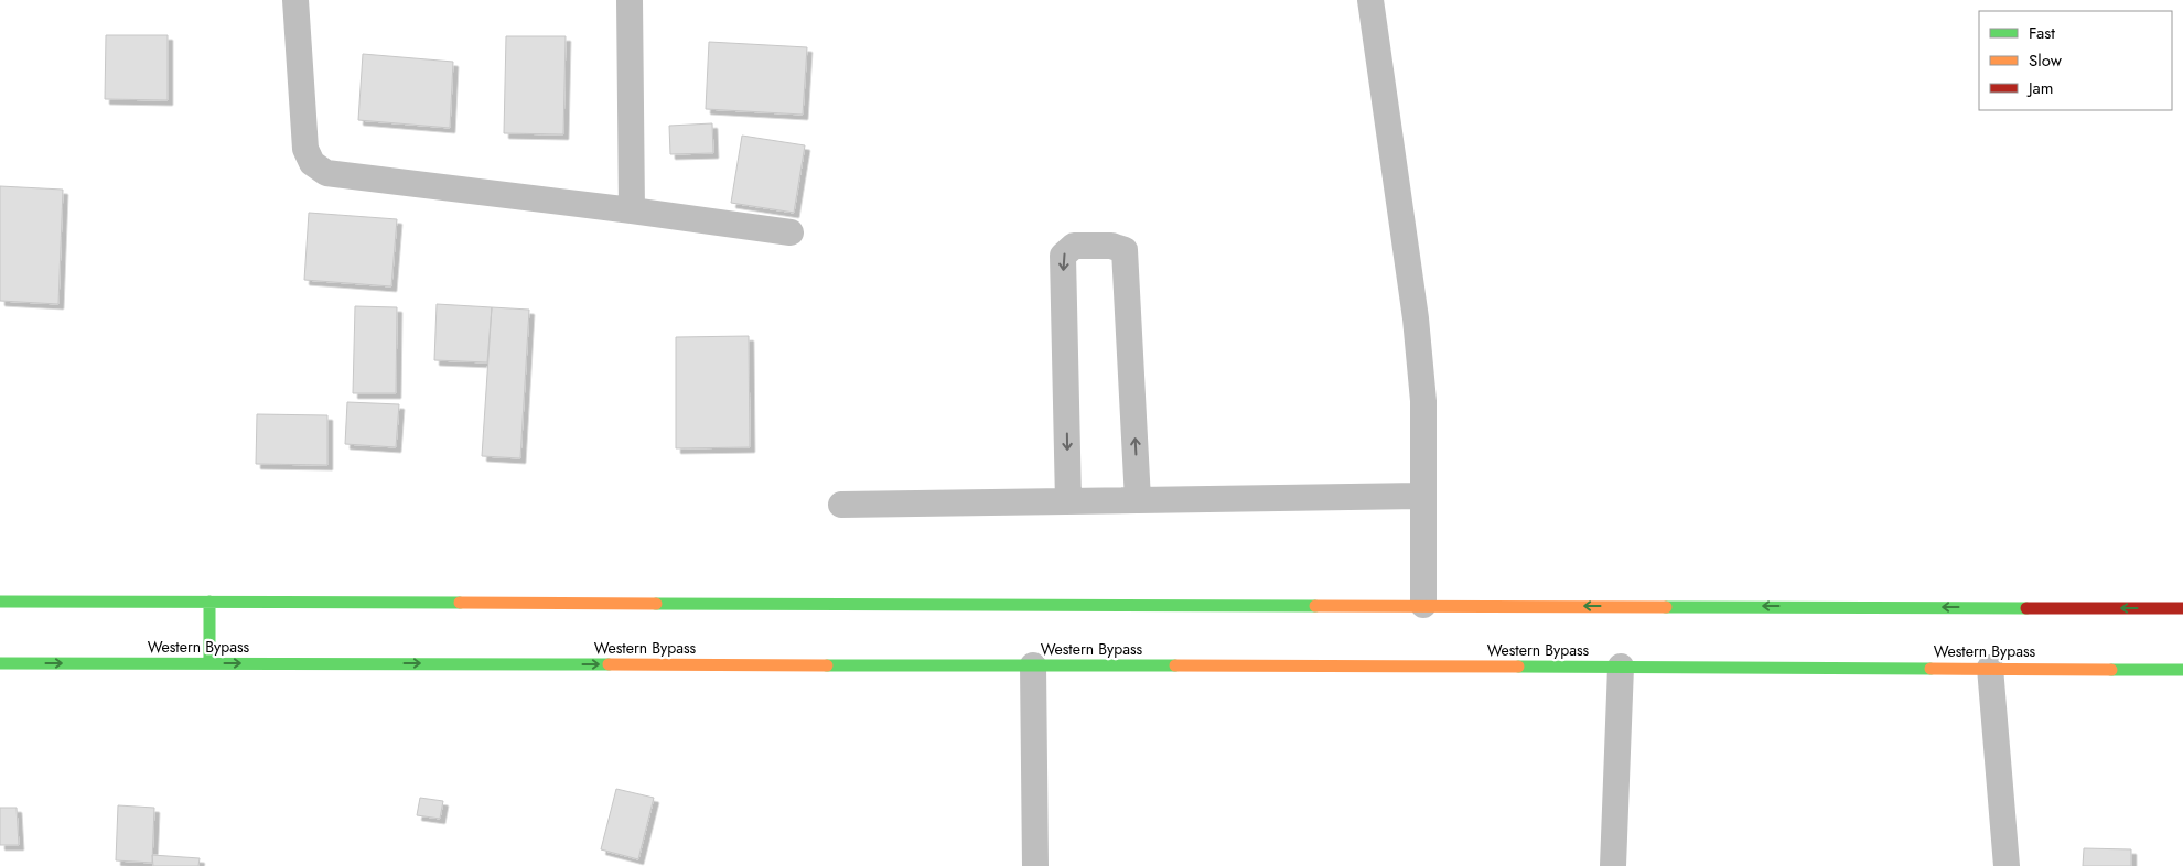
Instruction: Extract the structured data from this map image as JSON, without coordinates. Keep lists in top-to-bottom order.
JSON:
{
  "streets": {
    "main road": ["Western Bypass"]
  },
  "legend": ["Fast", "Slow", "Jam"]
}
